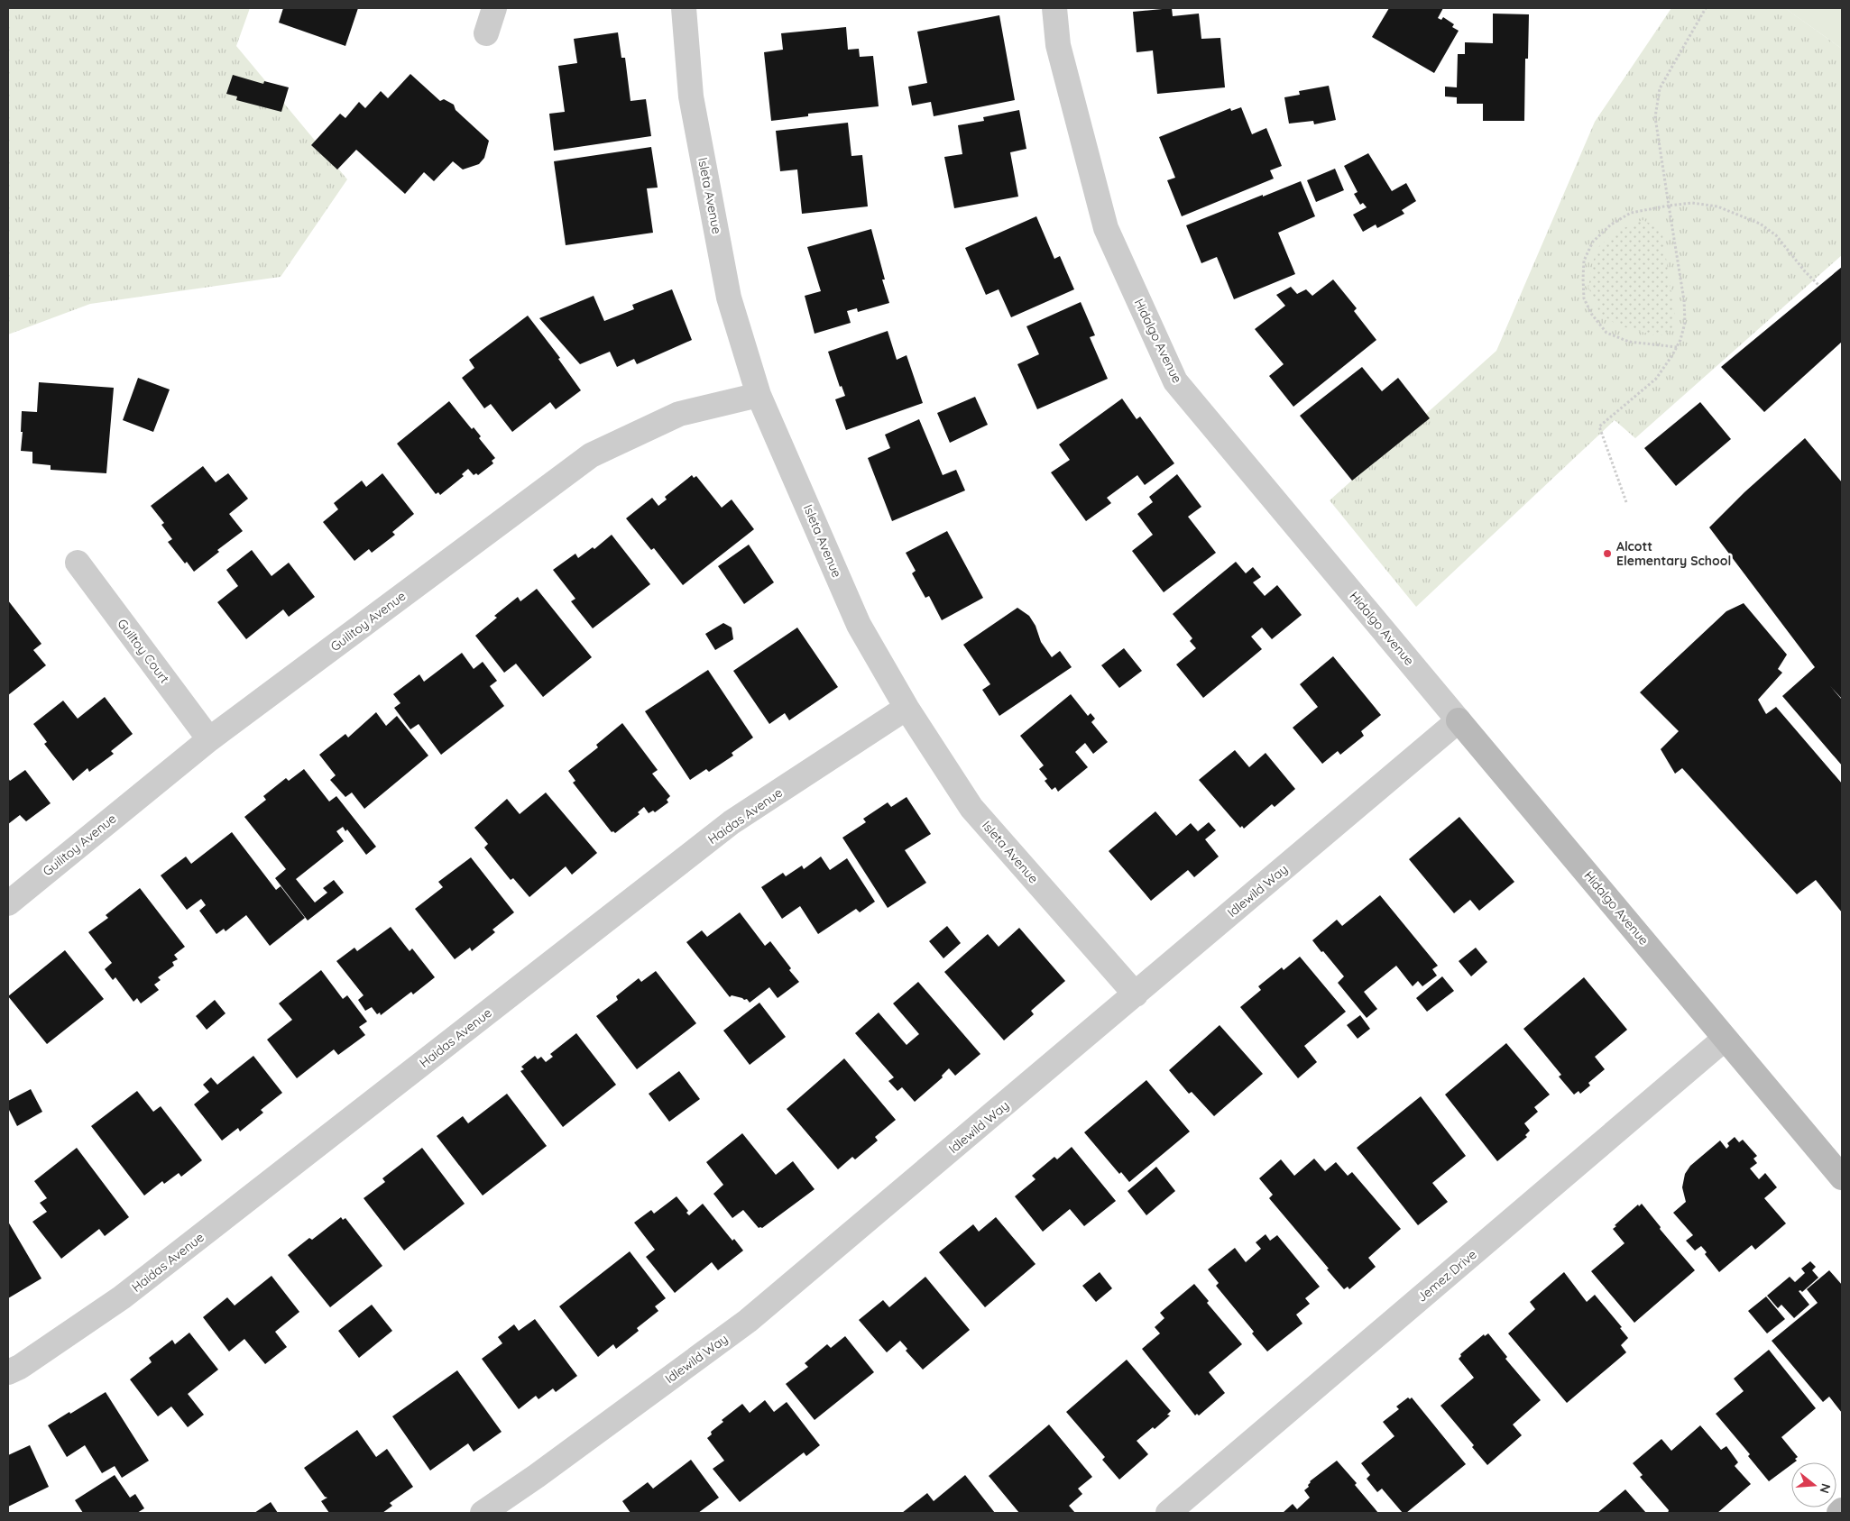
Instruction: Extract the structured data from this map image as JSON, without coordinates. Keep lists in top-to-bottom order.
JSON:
{
  "streets": {
    "street": [
      "Isleta Avenue",
      "Hidalgo Avenue",
      "Guilitoy Avenue",
      "Guiltoy Court",
      "Haidas Avenue",
      "Idlewild Way",
      "Jemez Drive"
    ]
  },
  "crossings": [
    ["Isleta Avenue", "Guilitoy Avenue"],
    ["Isleta Avenue", "Haidas Avenue"],
    ["Isleta Avenue", "Idlewild Way"],
    ["Hidalgo Avenue", "Idlewild Way"],
    ["Hidalgo Avenue", "Jemez Drive"],
    ["Guilitoy Avenue", "Guiltoy Court"]
  ],
  "places": ["Alcott Elementary School"],
  "north": "right"
}
